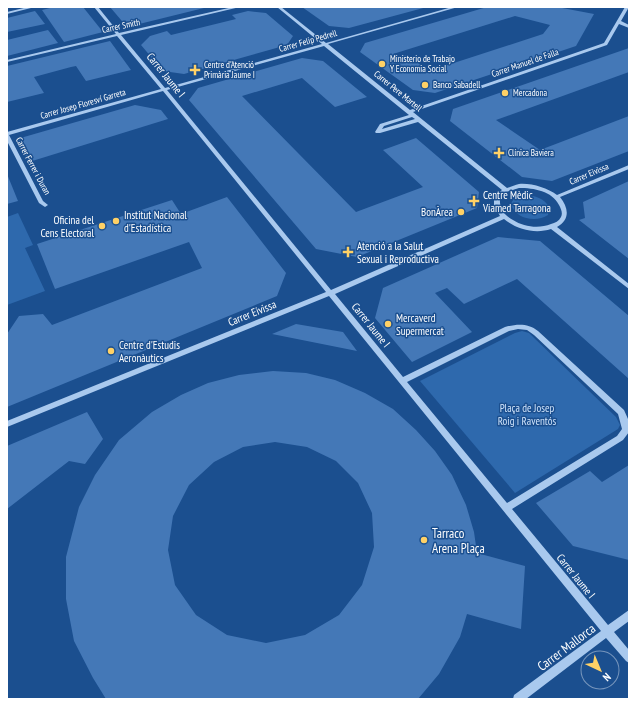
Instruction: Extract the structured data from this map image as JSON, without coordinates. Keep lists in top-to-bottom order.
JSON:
{
  "streets": {
    "street": [
      "Carrer Smith",
      "Carrer Felip Pedrell",
      "Carrer Manuel de Falla",
      "Carrer Jaume I",
      "Carrer Pere Martell",
      "Carrer Josep Floresví Garreta",
      "Carrer Ferrer i Duran",
      "Carrer Eivissa",
      "Carrer Mallorca"
    ]
  },
  "crossings": [
    ["Carrer Smith", "Carrer Jaume I"],
    ["Carrer Felip Pedrell", "Carrer Jaume I"],
    ["Carrer Felip Pedrell", "Carrer Pere Martell"],
    ["Carrer Felip Pedrell", "Carrer Josep Floresví Garreta"],
    ["Carrer Manuel de Falla", "Carrer Pere Martell"],
    ["Carrer Jaume I", "Carrer Josep Floresví Garreta"],
    ["Carrer Jaume I", "Carrer Eivissa"],
    ["Carrer Jaume I", "Carrer Mallorca"],
    ["Carrer Pere Martell", "Carrer Eivissa"],
    ["Carrer Josep Floresví Garreta", "Carrer Ferrer i Duran"]
  ],
  "parks": ["Plaça de Josep Roig i Raventós"],
  "places": {
    "other": [
      "Ministerio de Trabajo Y Economia Social",
      "Banco Sabadell",
      "Mercadona",
      "BonÀrea",
      "Institut Nacional d'Estadística",
      "Oficina del Cens Electoral",
      "Mercaverd Supermercat",
      "Centre d'Estudis Aeronàutics",
      "Tarraco Arena Plaça"
    ],
    "health": [
      "Centre d'Atenció Primària Jaume I",
      "Clínica Baviera",
      "Centre Mèdic Viamed Tarragona",
      "Atenció a la Salut Sexual i Reproductiva"
    ]
  },
  "north": "bottom right"
}
